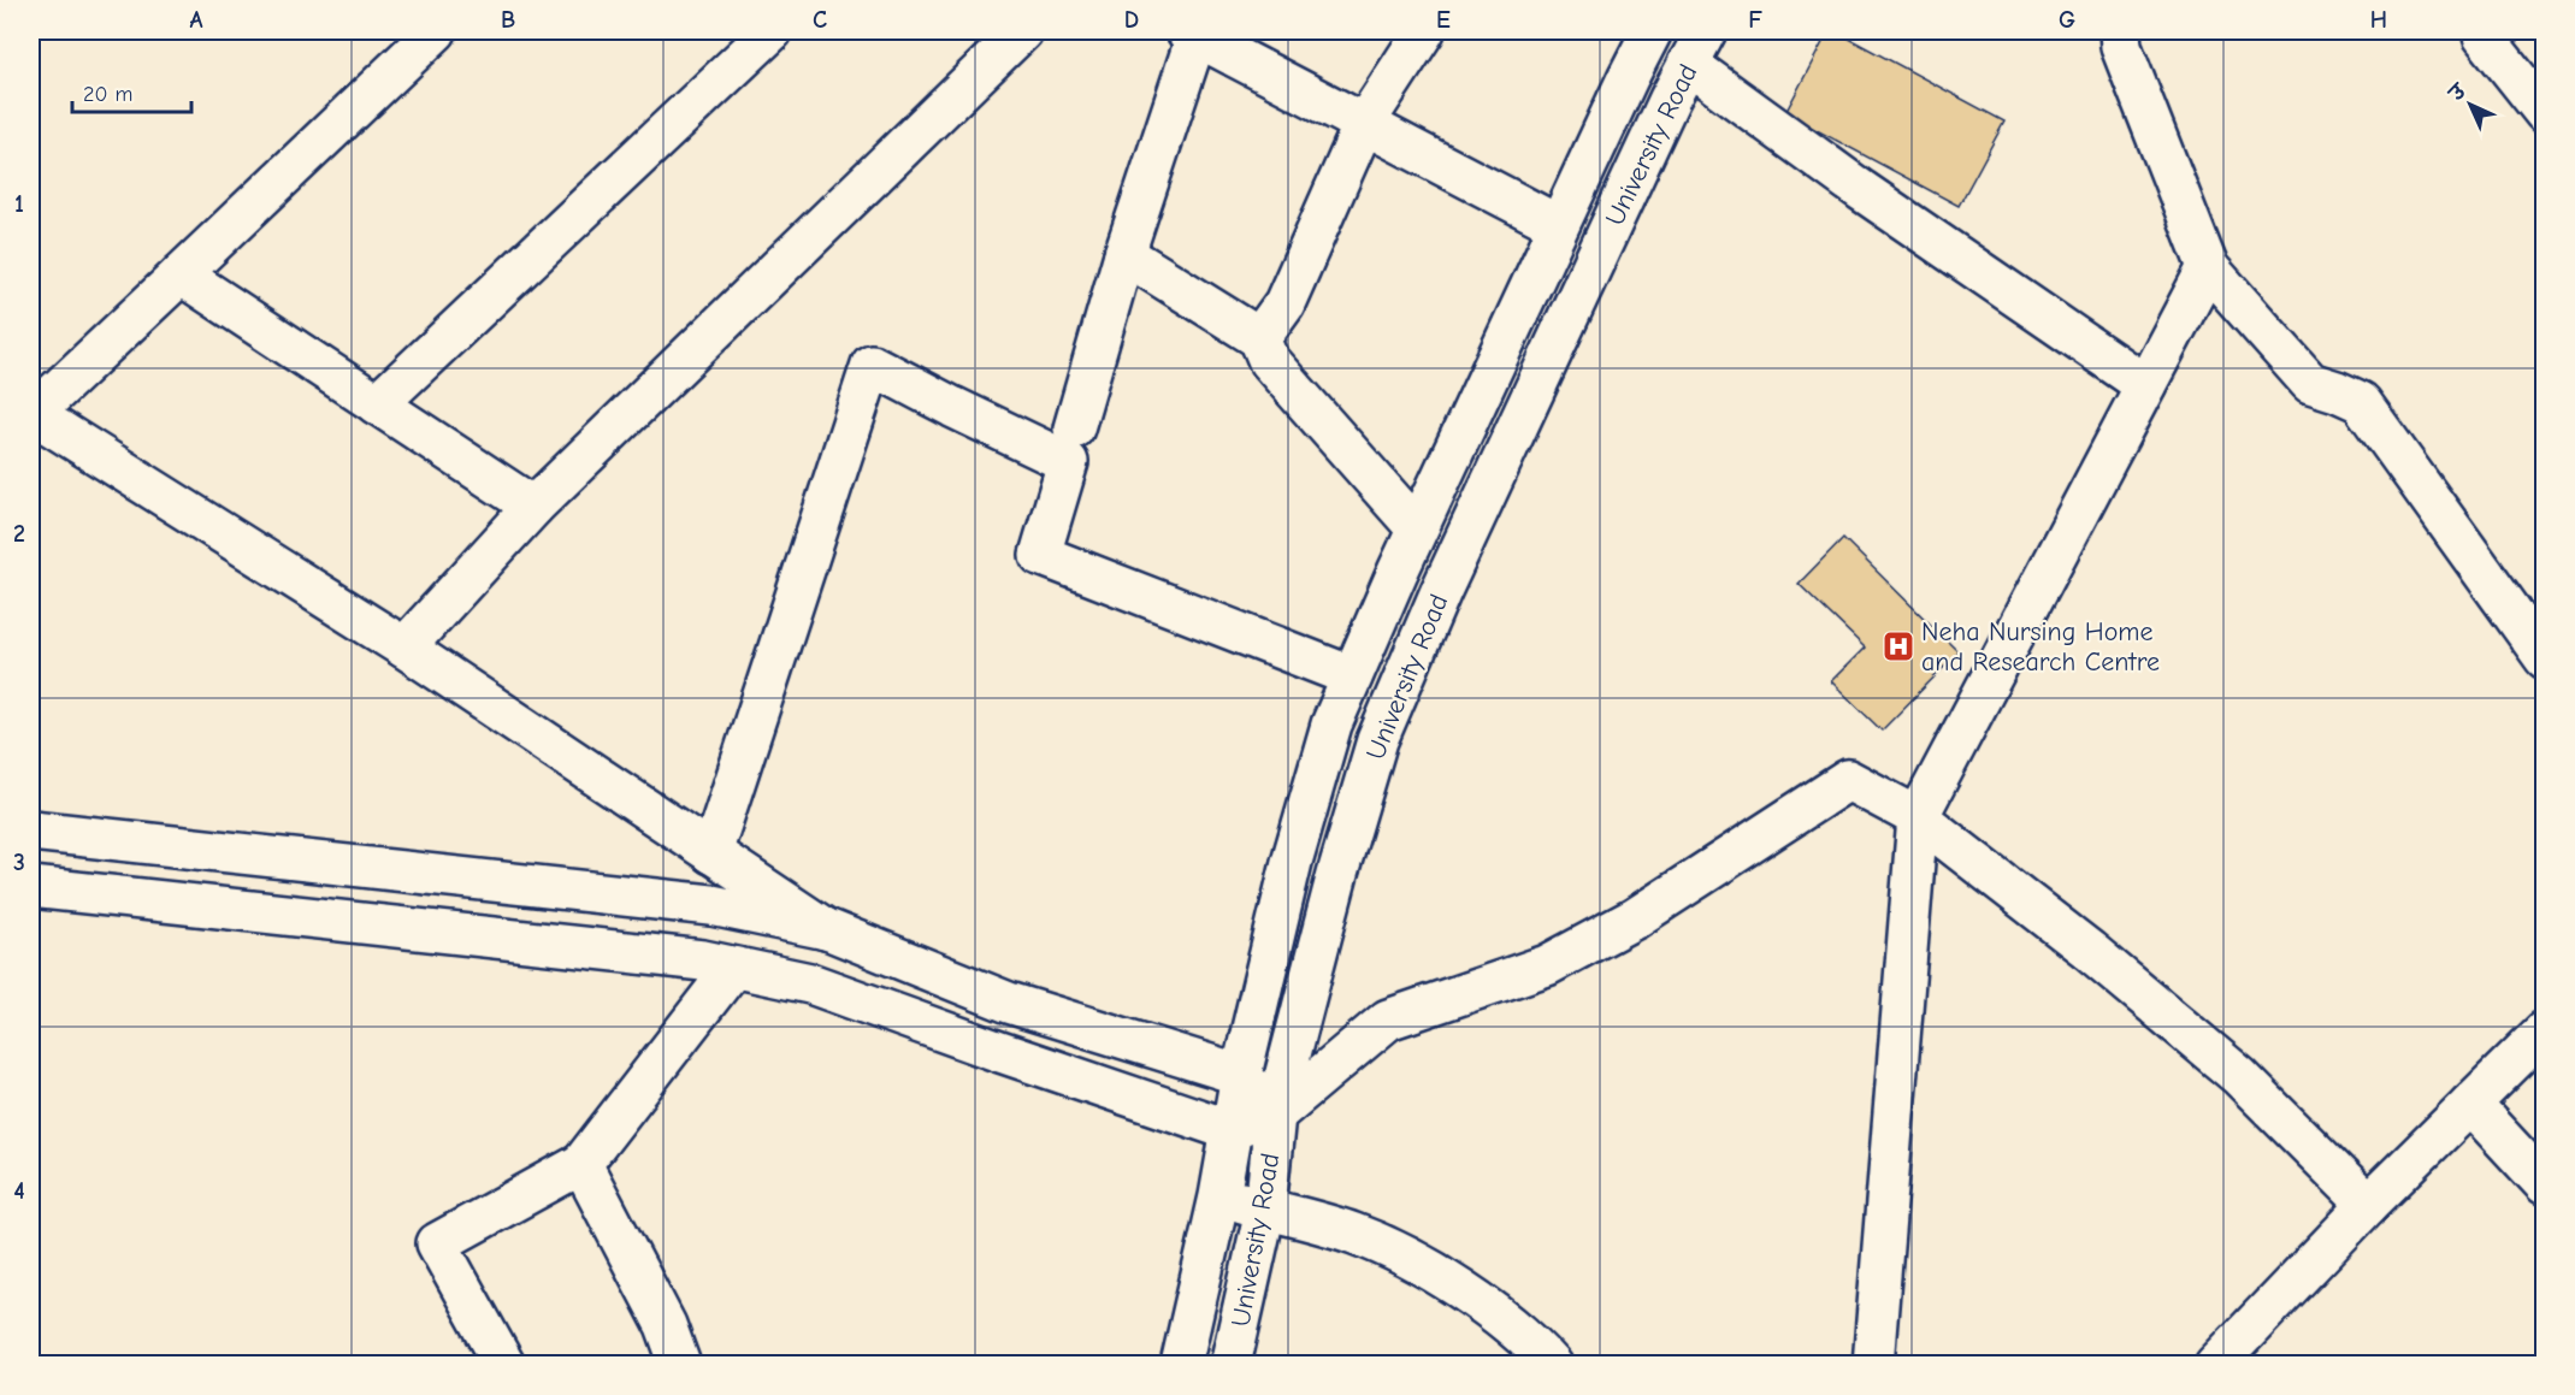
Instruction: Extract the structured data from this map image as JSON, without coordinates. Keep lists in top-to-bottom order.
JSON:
{
  "streets": {
    "street": ["University Road"]
  },
  "places": {
    "hospital": ["Neha Nursing Home and Research Centre"]
  },
  "scale_bar": "20 m",
  "north": "top left",
  "grid": {
    "columns": [
      "A",
      "B",
      "C",
      "D",
      "E",
      "F",
      "G",
      "H"
    ],
    "rows": [
      "1",
      "2",
      "3",
      "4"
    ]
  }
}
